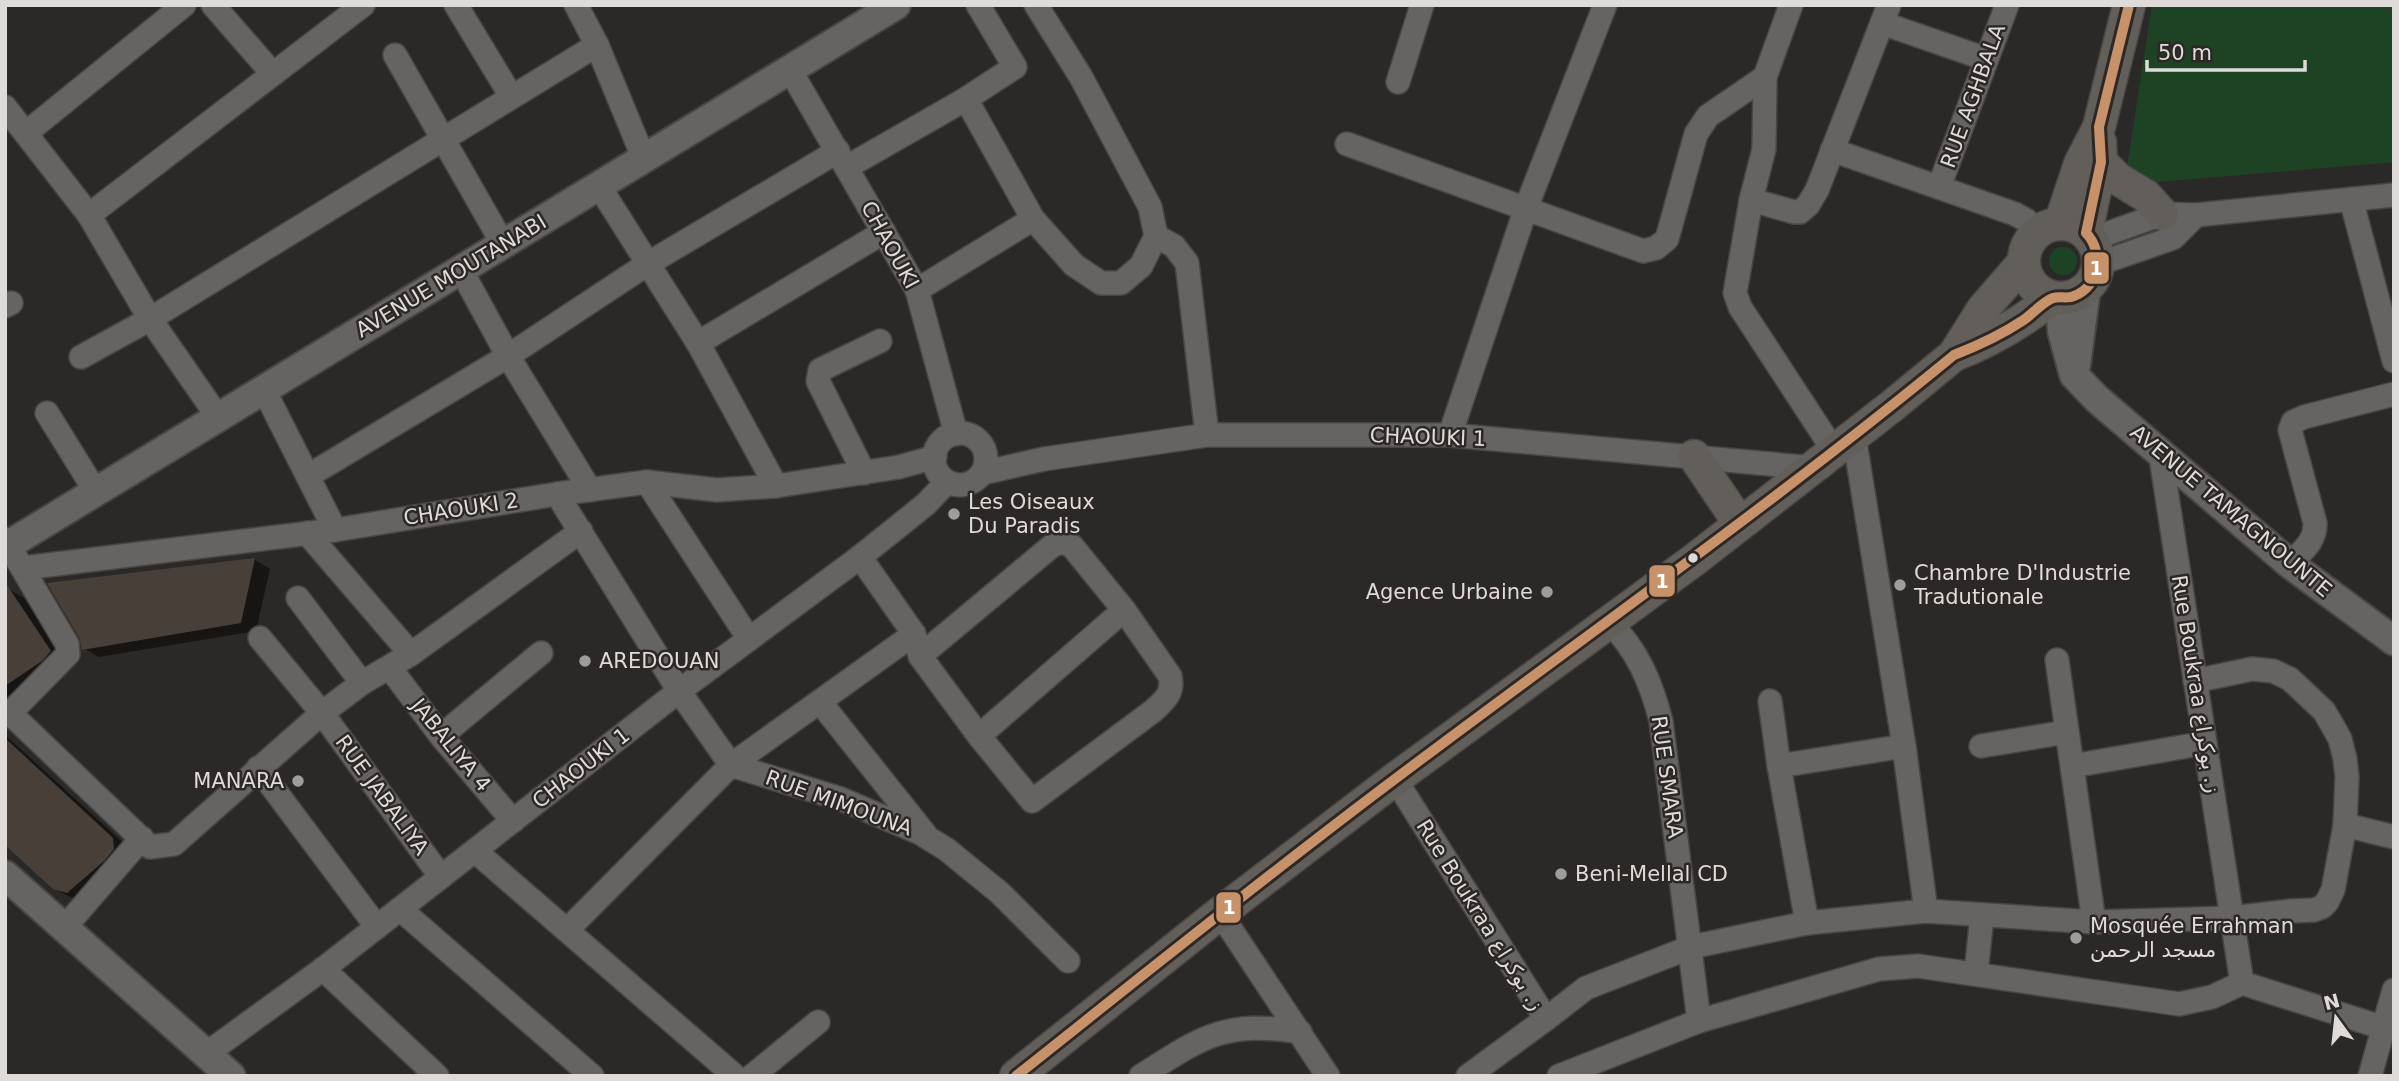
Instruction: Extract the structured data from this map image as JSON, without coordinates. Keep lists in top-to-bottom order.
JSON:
{
  "streets": {
    "street": [
      "RUE AGHBALA",
      "CHAOUKI",
      "AVENUE MOUTANABI",
      "CHAOUKI 1",
      "CHAOUKI 2",
      "AVENUE TAMAGNOUNTE",
      "Rue Boukraa ز. بوكراع",
      "JABALIYA 4",
      "RUE SMARA",
      "RUE JABALIYA",
      "RUE MIMOUNA"
    ]
  },
  "crossings": [
    ["CHAOUKI", "AVENUE MOUTANABI"],
    ["CHAOUKI", "CHAOUKI 1"],
    ["CHAOUKI", "CHAOUKI 2"],
    ["AVENUE MOUTANABI", "CHAOUKI 2"],
    ["CHAOUKI 1", "CHAOUKI 2"],
    ["CHAOUKI 1", "JABALIYA 4"],
    ["CHAOUKI 1", "RUE JABALIYA"],
    ["AVENUE TAMAGNOUNTE", "Rue Boukraa ز. بوكراع"],
    ["Rue Boukraa ز. بوكراع", "RUE SMARA"],
    ["JABALIYA 4", "RUE JABALIYA"]
  ],
  "places": [
    "Les Oiseaux Du Paradis",
    "Chambre D'Industrie Tradutionale",
    "Agence Urbaine",
    "AREDOUAN",
    "MANARA",
    "Beni-Mellal CD",
    "Mosquée Errahman مسجد الرحمن"
  ],
  "lines": ["transit line 1"],
  "scale_bar": "50 m",
  "north": "top"
}
